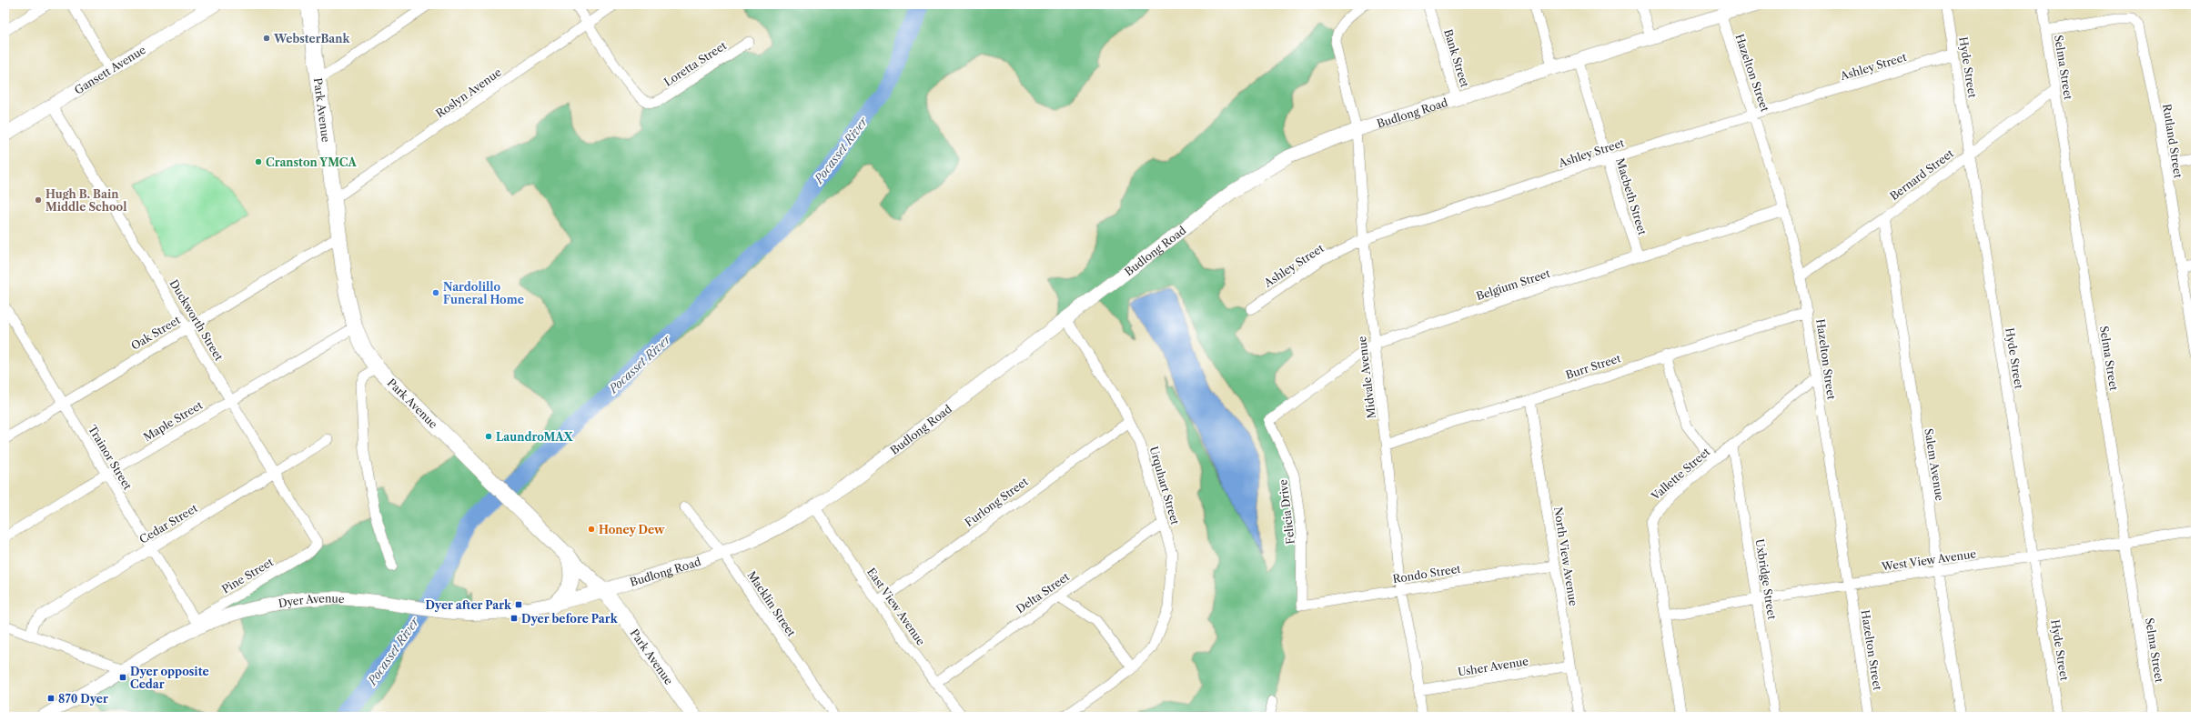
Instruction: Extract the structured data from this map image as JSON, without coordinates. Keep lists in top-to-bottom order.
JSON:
{
  "streets": {
    "main road": [
      "Gansett Avenue",
      "Park Avenue",
      "Budlong Road",
      "Dyer Avenue"
    ],
    "street": [
      "Bank Street",
      "Loretta Street",
      "Ashley Street",
      "Hyde Street",
      "Selma Street",
      "Hazelton Street",
      "Roslyn Avenue",
      "Rutland Street",
      "Bernard Street",
      "Macbeth Street",
      "Belgium Street",
      "Duckworth Street",
      "Oak Street",
      "Burr Street",
      "Midvale Avenue",
      "Maple Street",
      "Trainor Street",
      "Salem Avenue",
      "Vallette Street",
      "Urquhart Street",
      "Furlong Street",
      "Felicia Drive",
      "Cedar Street",
      "North View Avenue",
      "West View Avenue",
      "Rondo Street",
      "Pine Street",
      "Uxbridge Street",
      "Delta Street",
      "Macklin Street",
      "East View Avenue",
      "Usher Avenue"
    ]
  },
  "crossings": [
    ["Bank Street", "Budlong Road"],
    ["Loretta Street", "Roslyn Avenue"],
    ["Ashley Street", "Hyde Street"],
    ["Ashley Street", "Hazelton Street"],
    ["Ashley Street", "Macbeth Street"],
    ["Ashley Street", "Midvale Avenue"],
    ["Hyde Street", "Bernard Street"],
    ["Hyde Street", "West View Avenue"],
    ["Selma Street", "Rutland Street"],
    ["Selma Street", "Bernard Street"],
    ["Selma Street", "West View Avenue"],
    ["Gansett Avenue", "Duckworth Street"],
    ["Hazelton Street", "Budlong Road"],
    ["Hazelton Street", "Bernard Street"],
    ["Hazelton Street", "Belgium Street"],
    ["Hazelton Street", "Burr Street"],
    ["Hazelton Street", "Vallette Street"],
    ["Hazelton Street", "West View Avenue"],
    ["Roslyn Avenue", "Park Avenue"],
    ["Park Avenue", "Budlong Road"],
    ["Park Avenue", "Oak Street"],
    ["Park Avenue", "Maple Street"],
    ["Park Avenue", "Dyer Avenue"],
    ["Budlong Road", "Macbeth Street"],
    ["Budlong Road", "Midvale Avenue"],
    ["Budlong Road", "Urquhart Street"],
    ["Budlong Road", "Dyer Avenue"],
    ["Budlong Road", "Macklin Street"],
    ["Budlong Road", "East View Avenue"],
    ["Bernard Street", "Salem Avenue"],
    ["Macbeth Street", "Belgium Street"],
    ["Belgium Street", "Midvale Avenue"],
    ["Belgium Street", "Felicia Drive"],
    ["Duckworth Street", "Oak Street"],
    ["Duckworth Street", "Maple Street"],
    ["Duckworth Street", "Cedar Street"],
    ["Duckworth Street", "Pine Street"],
    ["Oak Street", "Trainor Street"],
    ["Burr Street", "Midvale Avenue"],
    ["Burr Street", "North View Avenue"],
    ["Midvale Avenue", "Rondo Street"],
    ["Midvale Avenue", "Usher Avenue"],
    ["Maple Street", "Trainor Street"],
    ["Trainor Street", "Cedar Street"],
    ["Trainor Street", "Pine Street"],
    ["Trainor Street", "Dyer Avenue"],
    ["Salem Avenue", "West View Avenue"],
    ["Vallette Street", "West View Avenue"],
    ["Vallette Street", "Uxbridge Street"],
    ["Urquhart Street", "Furlong Street"],
    ["Urquhart Street", "Delta Street"],
    ["Furlong Street", "East View Avenue"],
    ["Felicia Drive", "Rondo Street"],
    ["North View Avenue", "Rondo Street"],
    ["North View Avenue", "Usher Avenue"],
    ["West View Avenue", "Uxbridge Street"],
    ["Pine Street", "Dyer Avenue"],
    ["Delta Street", "East View Avenue"]
  ],
  "water": ["Pocasset River"],
  "places": {
    "other": [
      "WebsterBank",
      "Cranston YMCA",
      "Hugh B. Bain Middle School",
      "Nardolillo Funeral Home",
      "LaundroMAX",
      "Honey Dew"
    ],
    "transit": [
      "Dyer after Park",
      "Dyer before Park",
      "Dyer opposite Cedar",
      "870 Dyer"
    ]
  }
}
